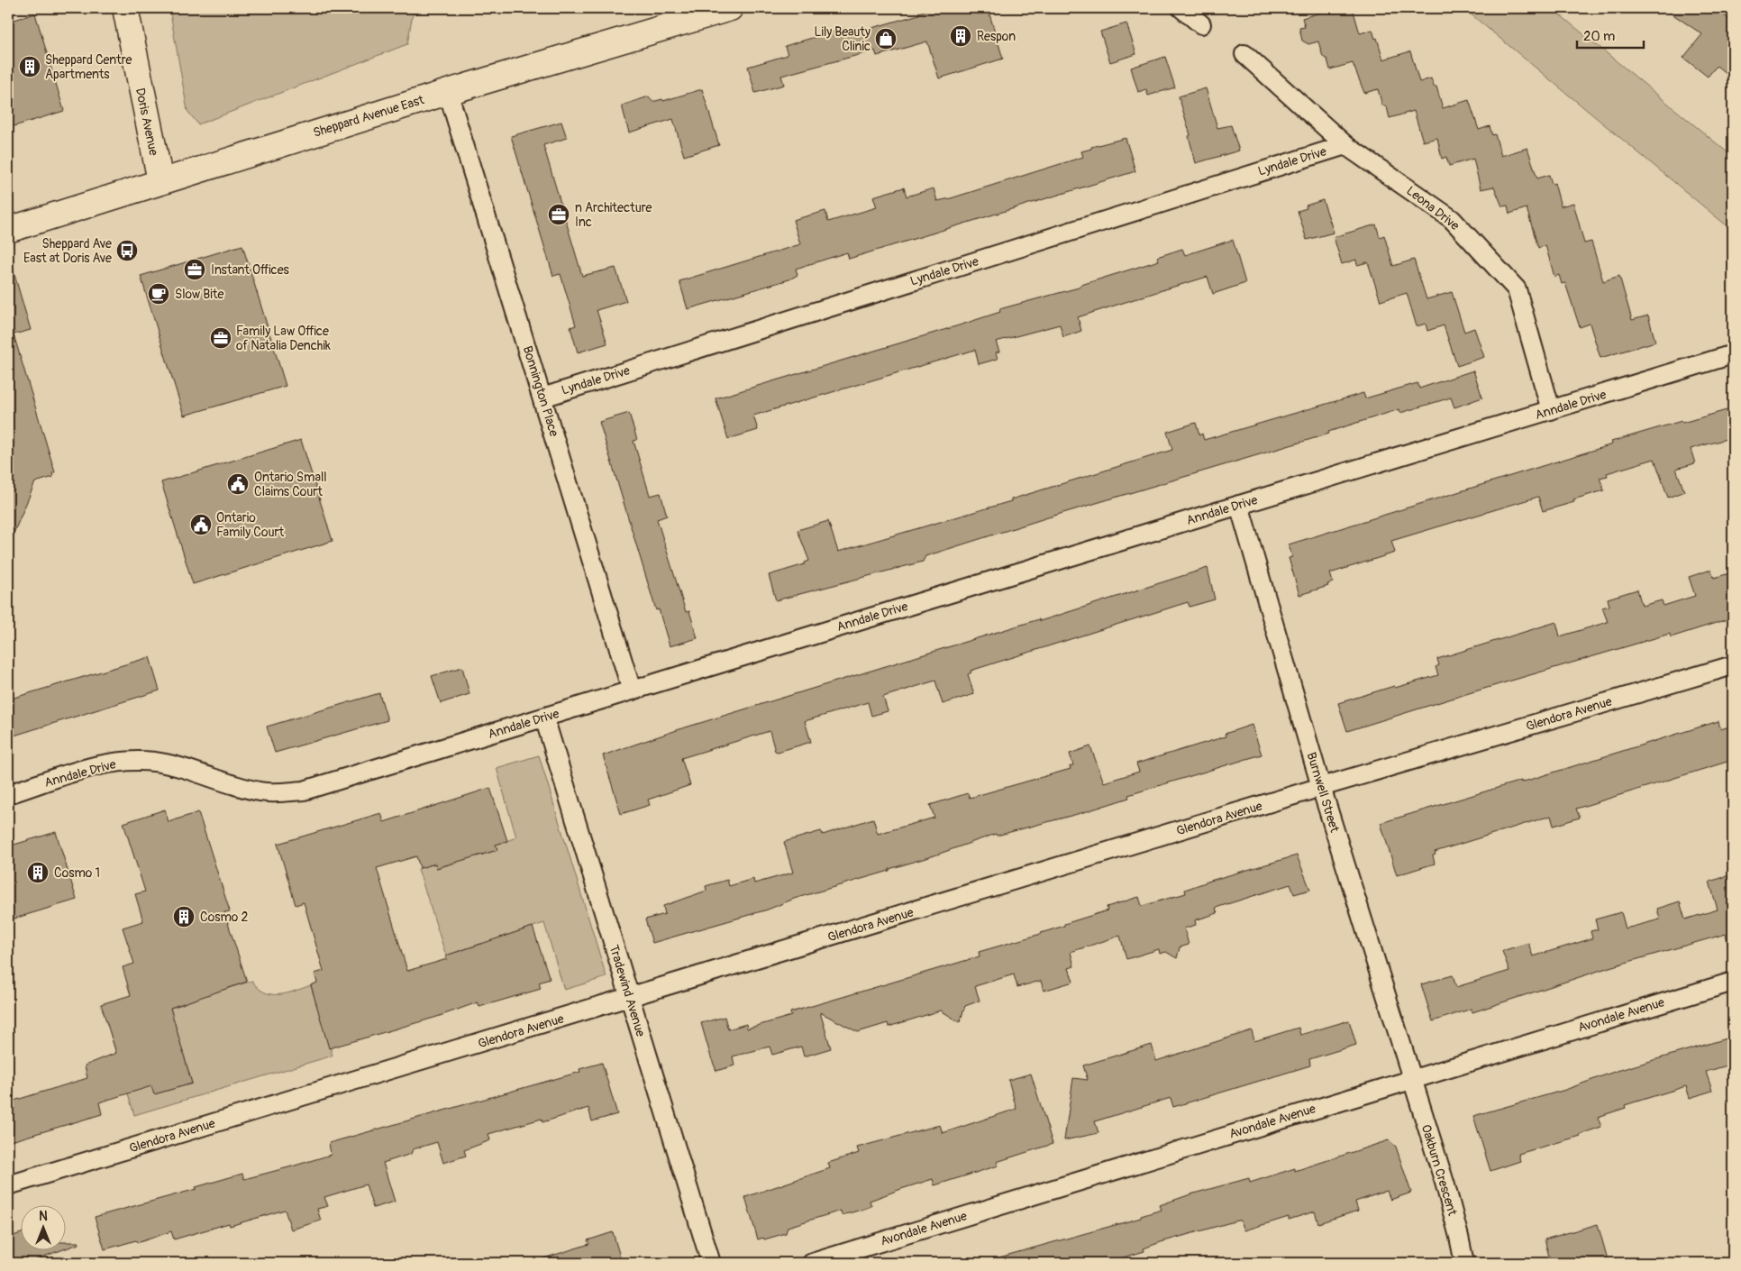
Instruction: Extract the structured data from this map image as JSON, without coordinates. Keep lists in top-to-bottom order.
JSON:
{
  "streets": {
    "main road": ["Sheppard Avenue East", "Doris Avenue"],
    "street": [
      "Lyndale Drive",
      "Leona Drive",
      "Bonnington Place",
      "Anndale Drive",
      "Glendora Avenue",
      "Burnwell Street",
      "Tradewind Avenue",
      "Avondale Avenue",
      "Oakburn Crescent"
    ]
  },
  "crossings": [
    ["Sheppard Avenue East", "Doris Avenue"],
    ["Sheppard Avenue East", "Bonnington Place"],
    ["Lyndale Drive", "Leona Drive"],
    ["Lyndale Drive", "Bonnington Place"],
    ["Leona Drive", "Anndale Drive"],
    ["Bonnington Place", "Anndale Drive"],
    ["Anndale Drive", "Burnwell Street"],
    ["Anndale Drive", "Tradewind Avenue"],
    ["Glendora Avenue", "Burnwell Street"],
    ["Glendora Avenue", "Tradewind Avenue"],
    ["Burnwell Street", "Avondale Avenue"],
    ["Burnwell Street", "Oakburn Crescent"],
    ["Avondale Avenue", "Oakburn Crescent"]
  ],
  "places": {
    "building": [
      "Respon",
      "Sheppard Centre Apartments",
      "Cosmo 1",
      "Cosmo 2"
    ],
    "shop": ["Lily Beauty Clinic"],
    "office": ["n Architecture Inc", "Instant Offices", "Family Law Office of Natalia Denchik"],
    "bus stop": ["Sheppard Ave East at Doris Ave"],
    "cafe": ["Slow Bite"],
    "public building": ["Ontario Small Claims Court", "Ontario Family Court"]
  },
  "scale_bar": "20 m",
  "north": "top"
}
